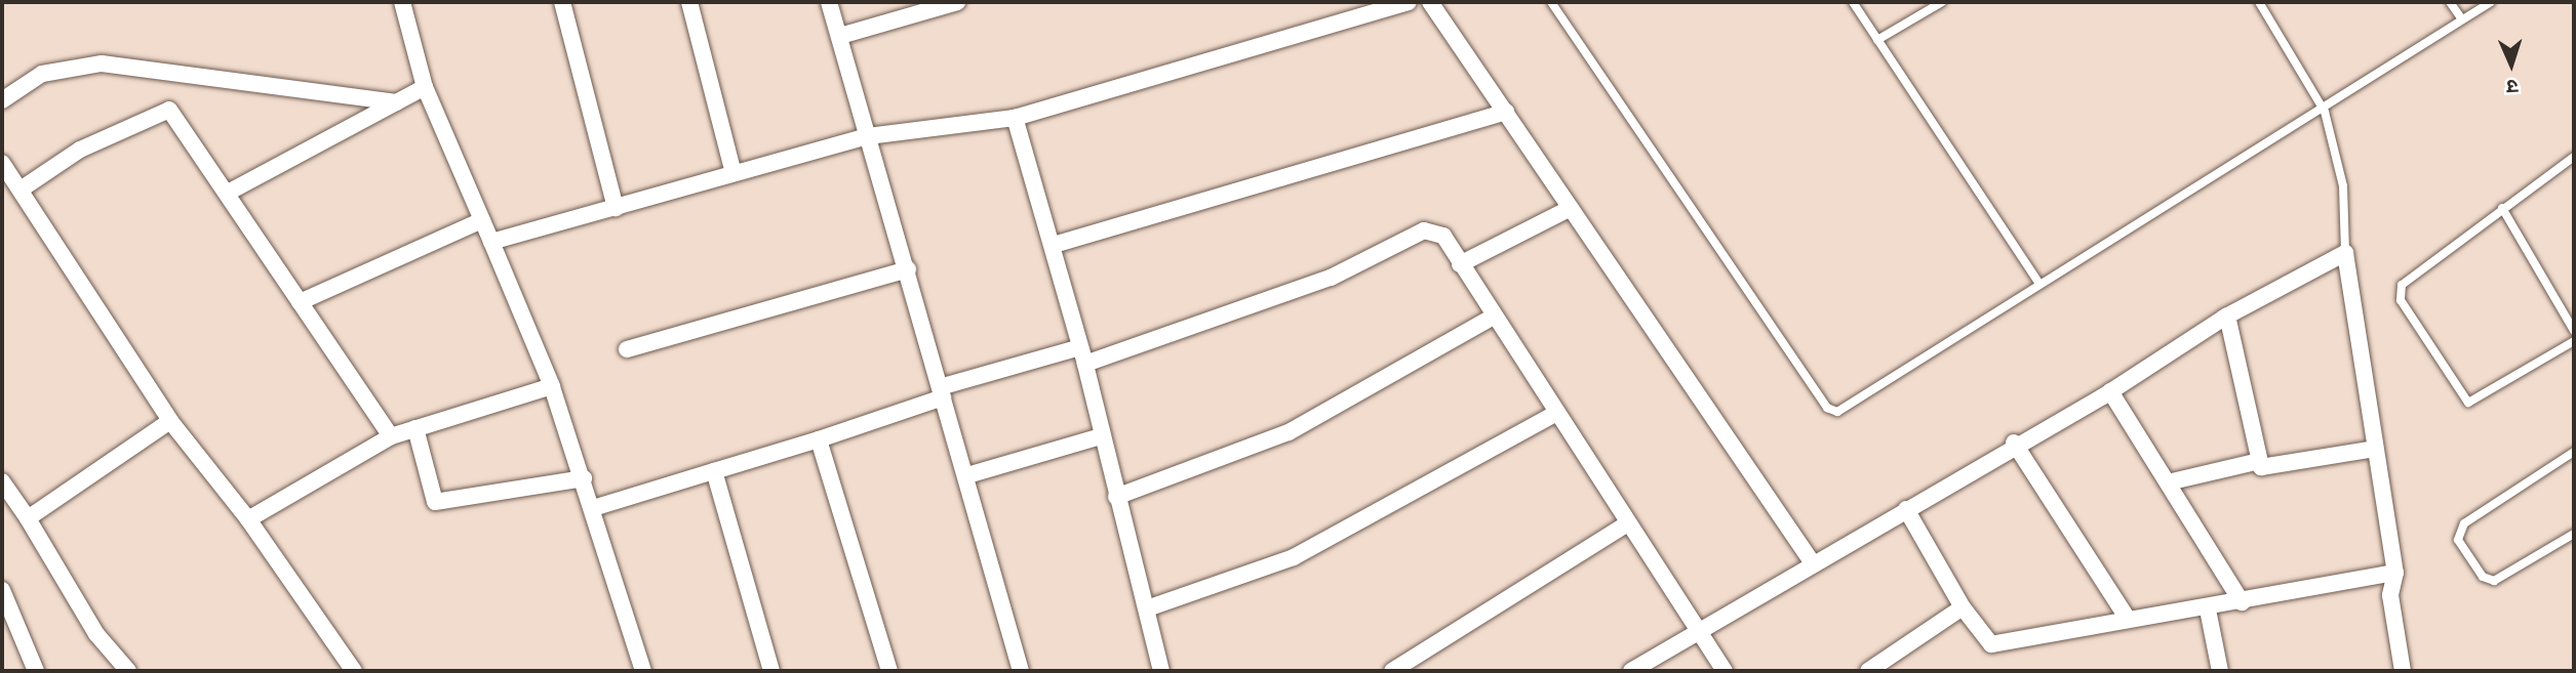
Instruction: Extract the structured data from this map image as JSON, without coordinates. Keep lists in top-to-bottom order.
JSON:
{
  "north": "bottom"
}
